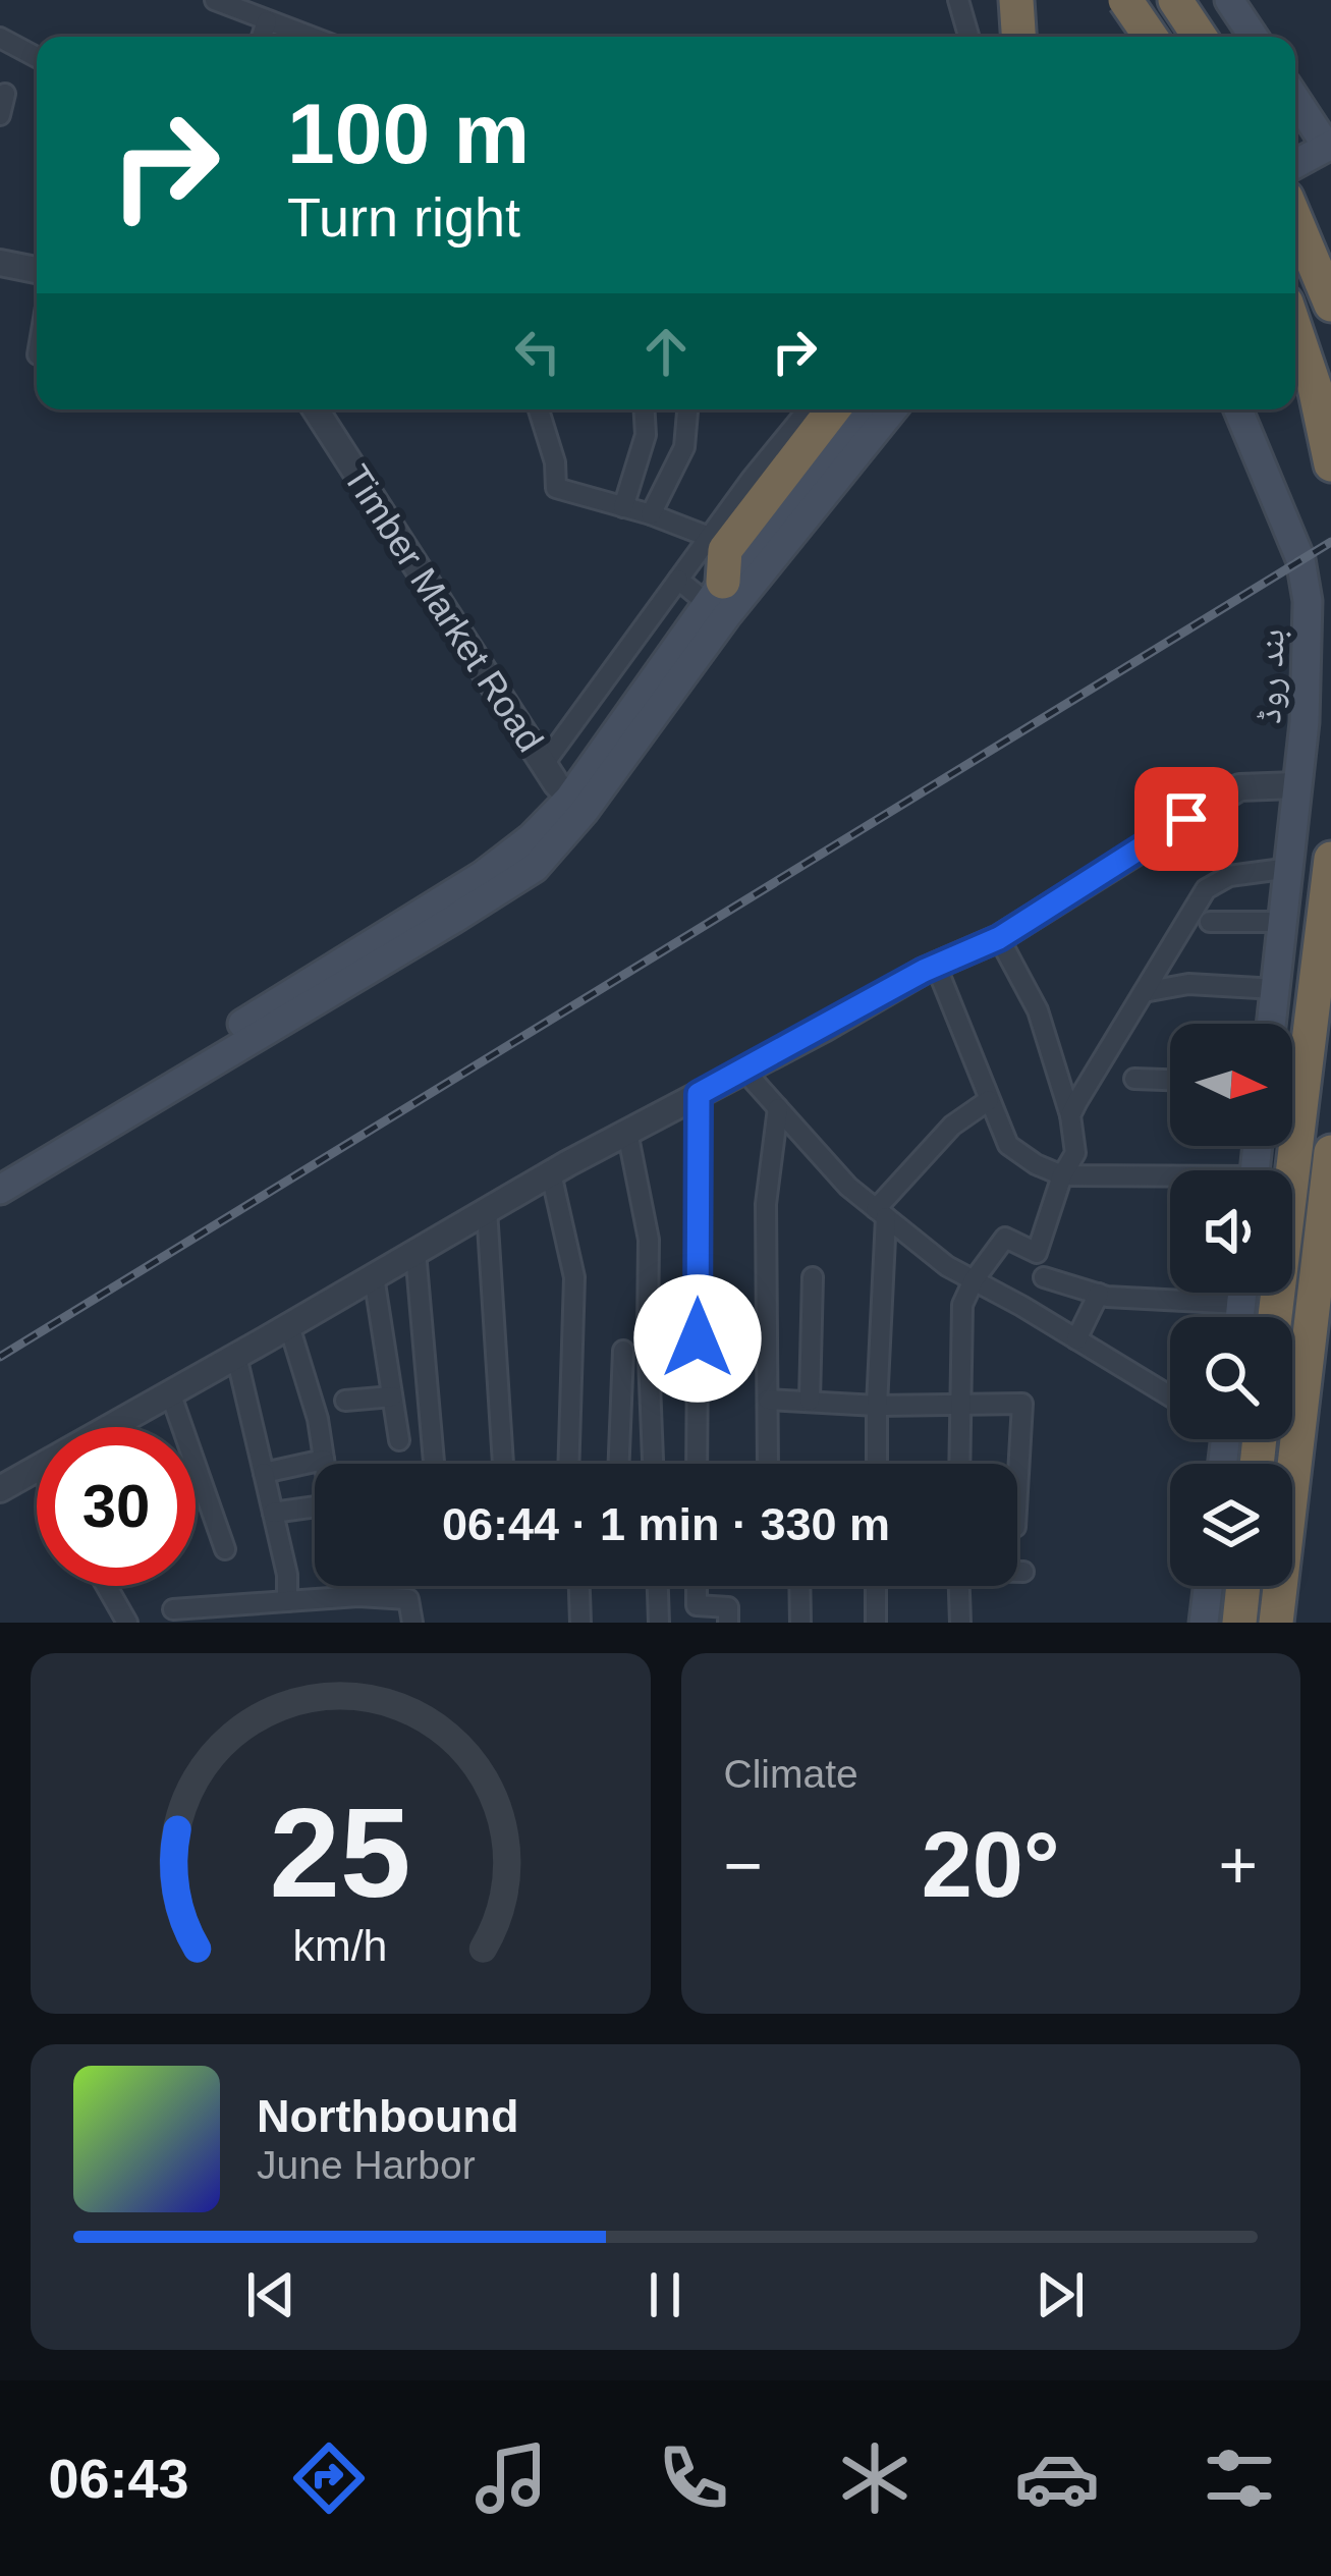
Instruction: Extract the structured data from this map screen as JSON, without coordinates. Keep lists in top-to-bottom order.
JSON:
{
  "streets": {
    "main road": ["بند روڈ"],
    "street": ["Timber Market Road"]
  },
  "north": "right",
  "page": {
    "turn": ["100 m", "Turn right"],
    "limit": "30",
    "trip": "06:44 · 1 min · 330 m",
    "tile": "Climate",
    "heat": ["−", "20°", "+"],
    "song": ["Northbound", "June Harbor"],
    "tabs": "06:43",
    "gauge": ["25", "km/h"]
  }
}
